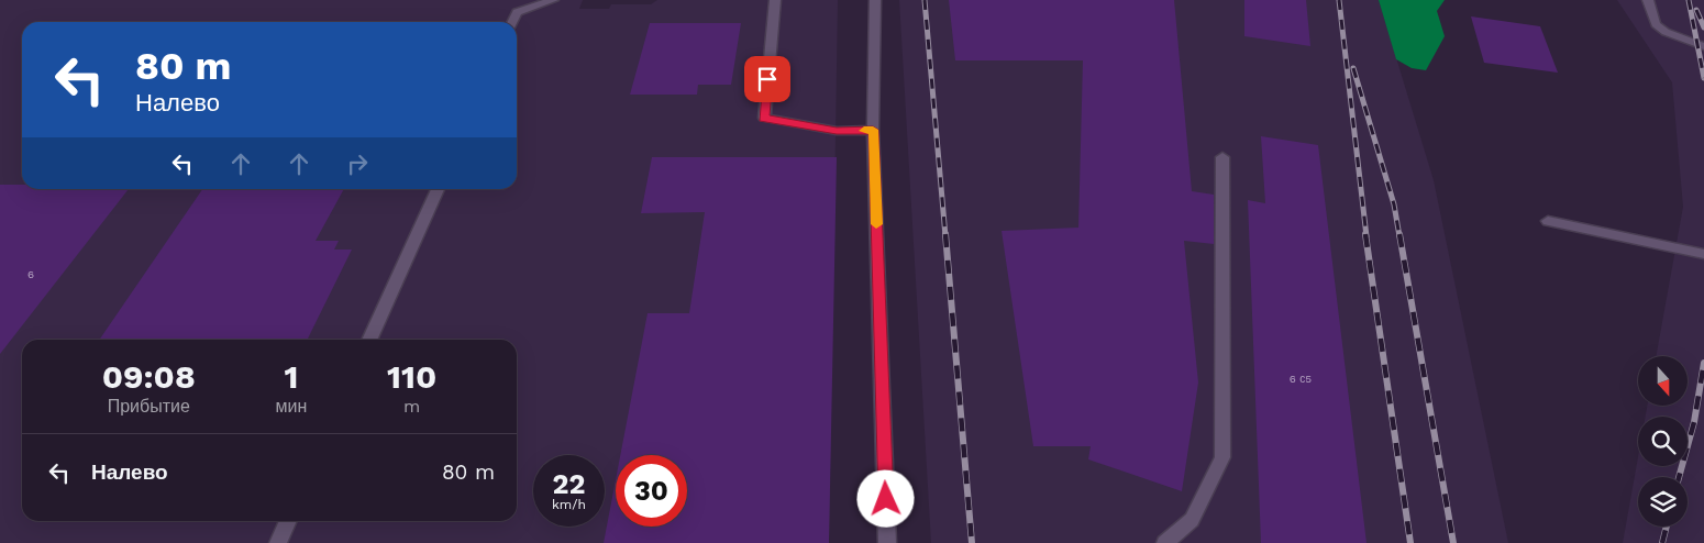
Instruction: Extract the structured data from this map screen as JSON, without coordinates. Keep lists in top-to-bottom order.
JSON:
{
  "house_numbers": ["6", "6 с5"],
  "north": "bottom",
  "page": {
    "turn": ["80 m", "Налево"],
    "eta": [
      "09:08",
      "Прибытие",
      "1",
      "мин",
      "110",
      "m"
    ],
    "list": [
      {
        "name": "Налево",
        "value": "80 m"
      }
    ],
    "speed": "22 km/h",
    "limit": "30"
  }
}
